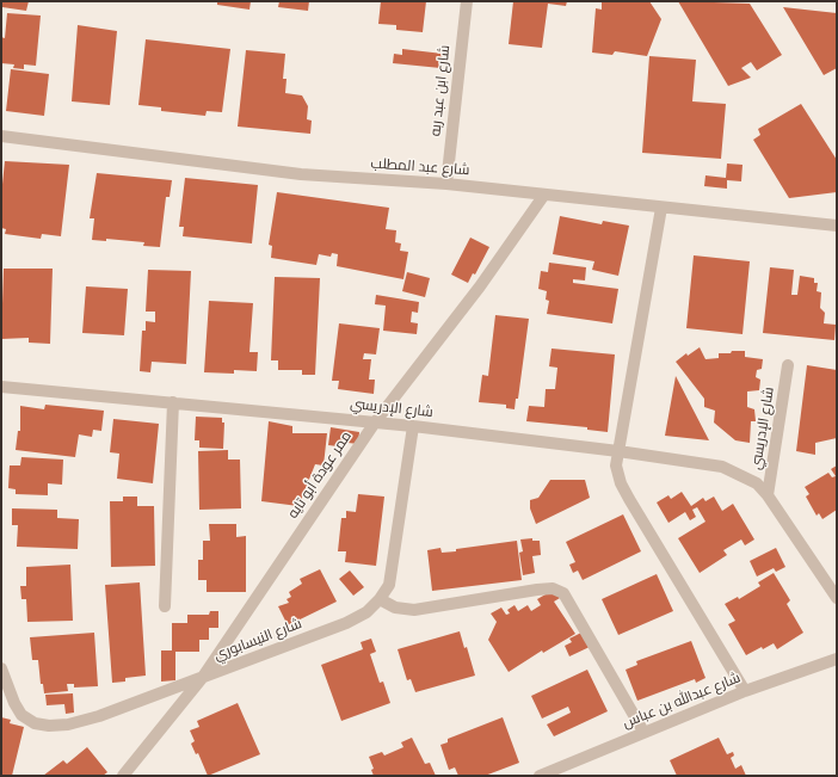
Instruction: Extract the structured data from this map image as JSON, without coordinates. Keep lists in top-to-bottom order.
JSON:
{
  "streets": {
    "street": [
      "شارع ابن عبد ربه",
      "شارع عبد المطلب",
      "شارع الإدريسي",
      "ممر عودة أبو تايه",
      "شارع النيسابوري",
      "شارع عبدالله بن عباس"
    ]
  },
  "crossings": [
    ["شارع ابن عبد ربه", "شارع عبد المطلب"],
    ["شارع عبد المطلب", "ممر عودة أبو تايه"],
    ["شارع الإدريسي", "ممر عودة أبو تايه"],
    ["شارع الإدريسي", "شارع النيسابوري"],
    ["ممر عودة أبو تايه", "شارع النيسابوري"]
  ]
}
